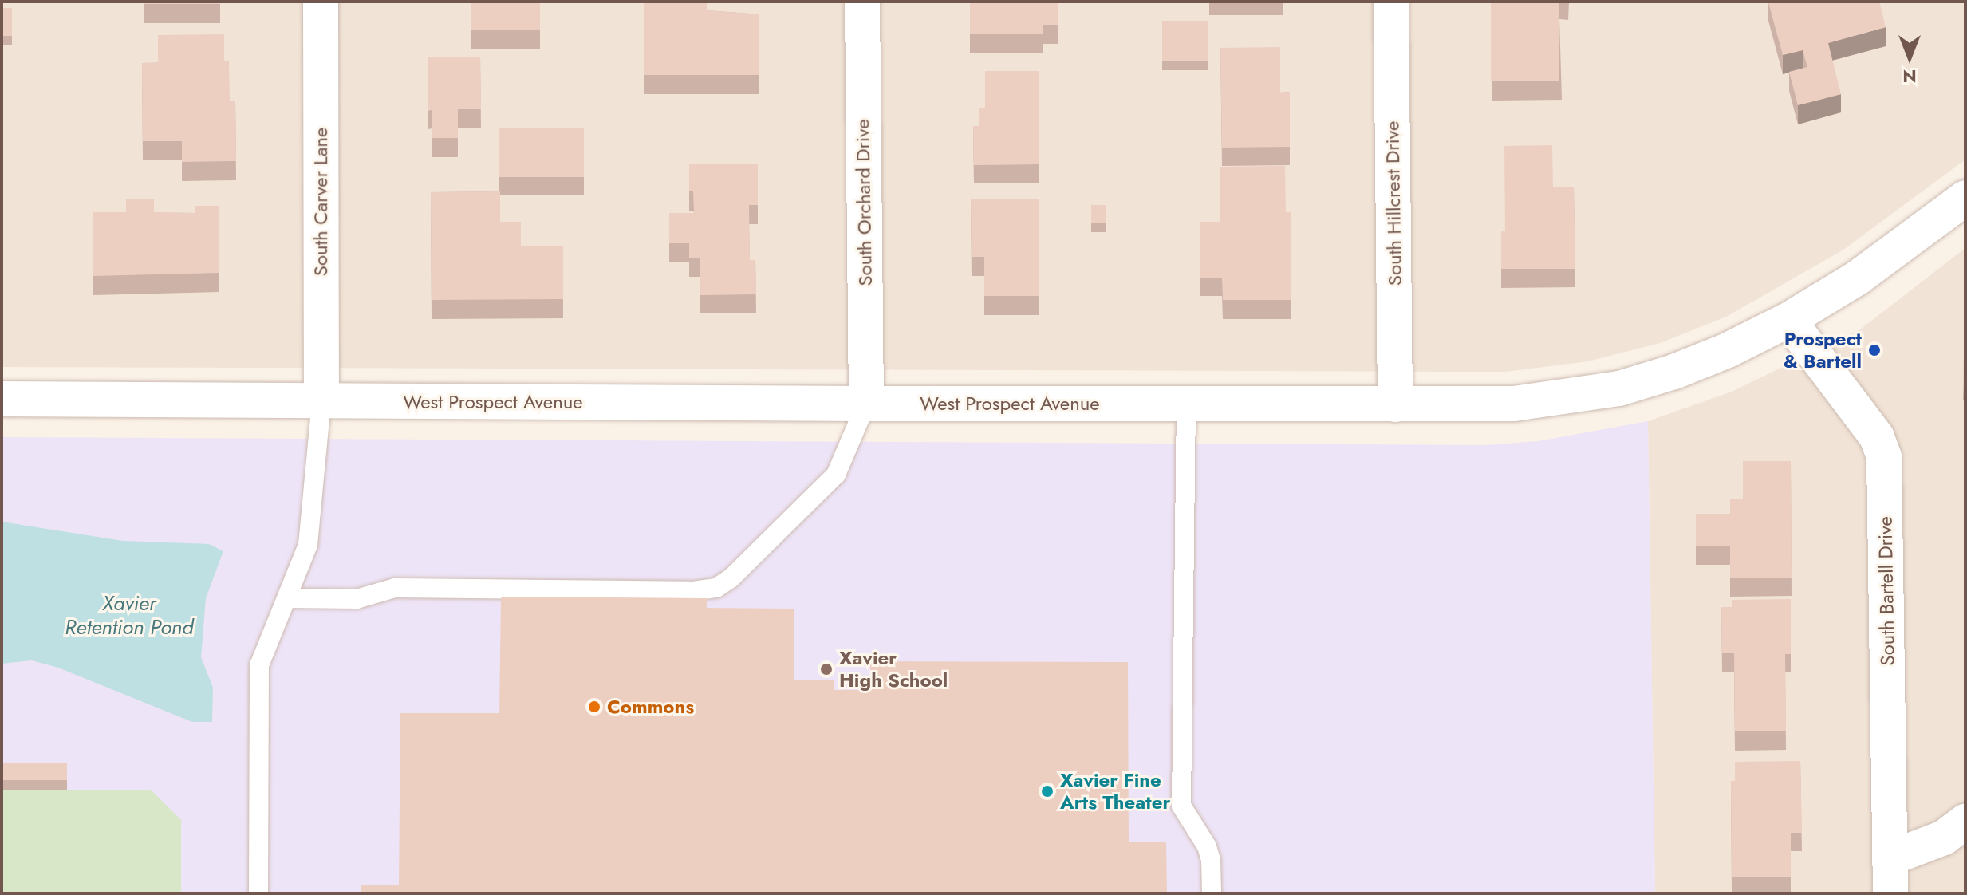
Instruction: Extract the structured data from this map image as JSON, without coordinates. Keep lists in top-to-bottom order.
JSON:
{
  "streets": {
    "main road": [
      "South Carver Lane",
      "South Orchard Drive",
      "South Hillcrest Drive",
      "West Prospect Avenue",
      "South Bartell Drive"
    ]
  },
  "crossings": [
    ["South Carver Lane", "West Prospect Avenue"],
    ["South Orchard Drive", "West Prospect Avenue"],
    ["South Hillcrest Drive", "West Prospect Avenue"],
    ["West Prospect Avenue", "South Bartell Drive"]
  ],
  "water": ["Xavier Retention Pond"],
  "places": [
    "Prospect & Bartell",
    "Xavier High School",
    "Commons",
    "Xavier Fine Arts Theater"
  ],
  "north": "bottom"
}
